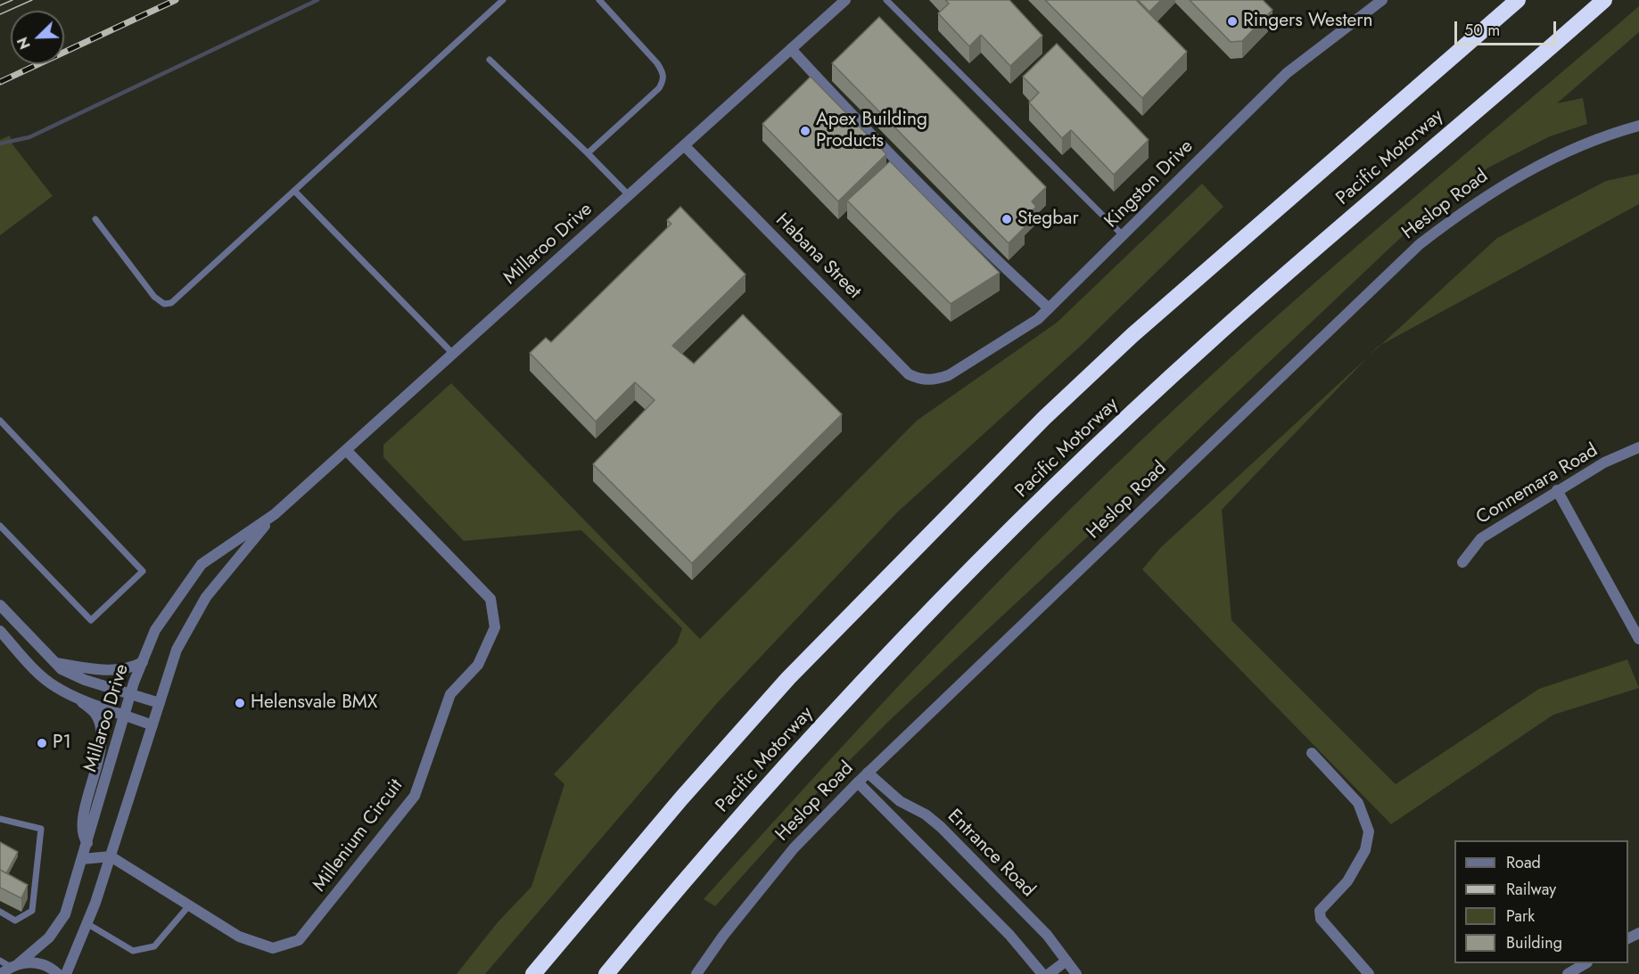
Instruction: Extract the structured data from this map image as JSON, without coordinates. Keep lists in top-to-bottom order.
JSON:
{
  "streets": {
    "highway": ["Pacific Motorway"],
    "street": [
      "Kingston Drive",
      "Heslop Road",
      "Millaroo Drive",
      "Habana Street",
      "Connemara Road",
      "Millenium Circuit",
      "Entrance Road"
    ]
  },
  "crossings": [
    ["Kingston Drive", "Habana Street"],
    ["Heslop Road", "Entrance Road"],
    ["Millaroo Drive", "Habana Street"],
    ["Millaroo Drive", "Millenium Circuit"]
  ],
  "places": [
    "Ringers Western",
    "Apex Building Products",
    "Stegbar",
    "Helensvale BMX",
    "P1"
  ],
  "legend": [
    "Road",
    "Railway",
    "Park",
    "Building"
  ],
  "scale_bar": "50 m",
  "north": "bottom left"
}
